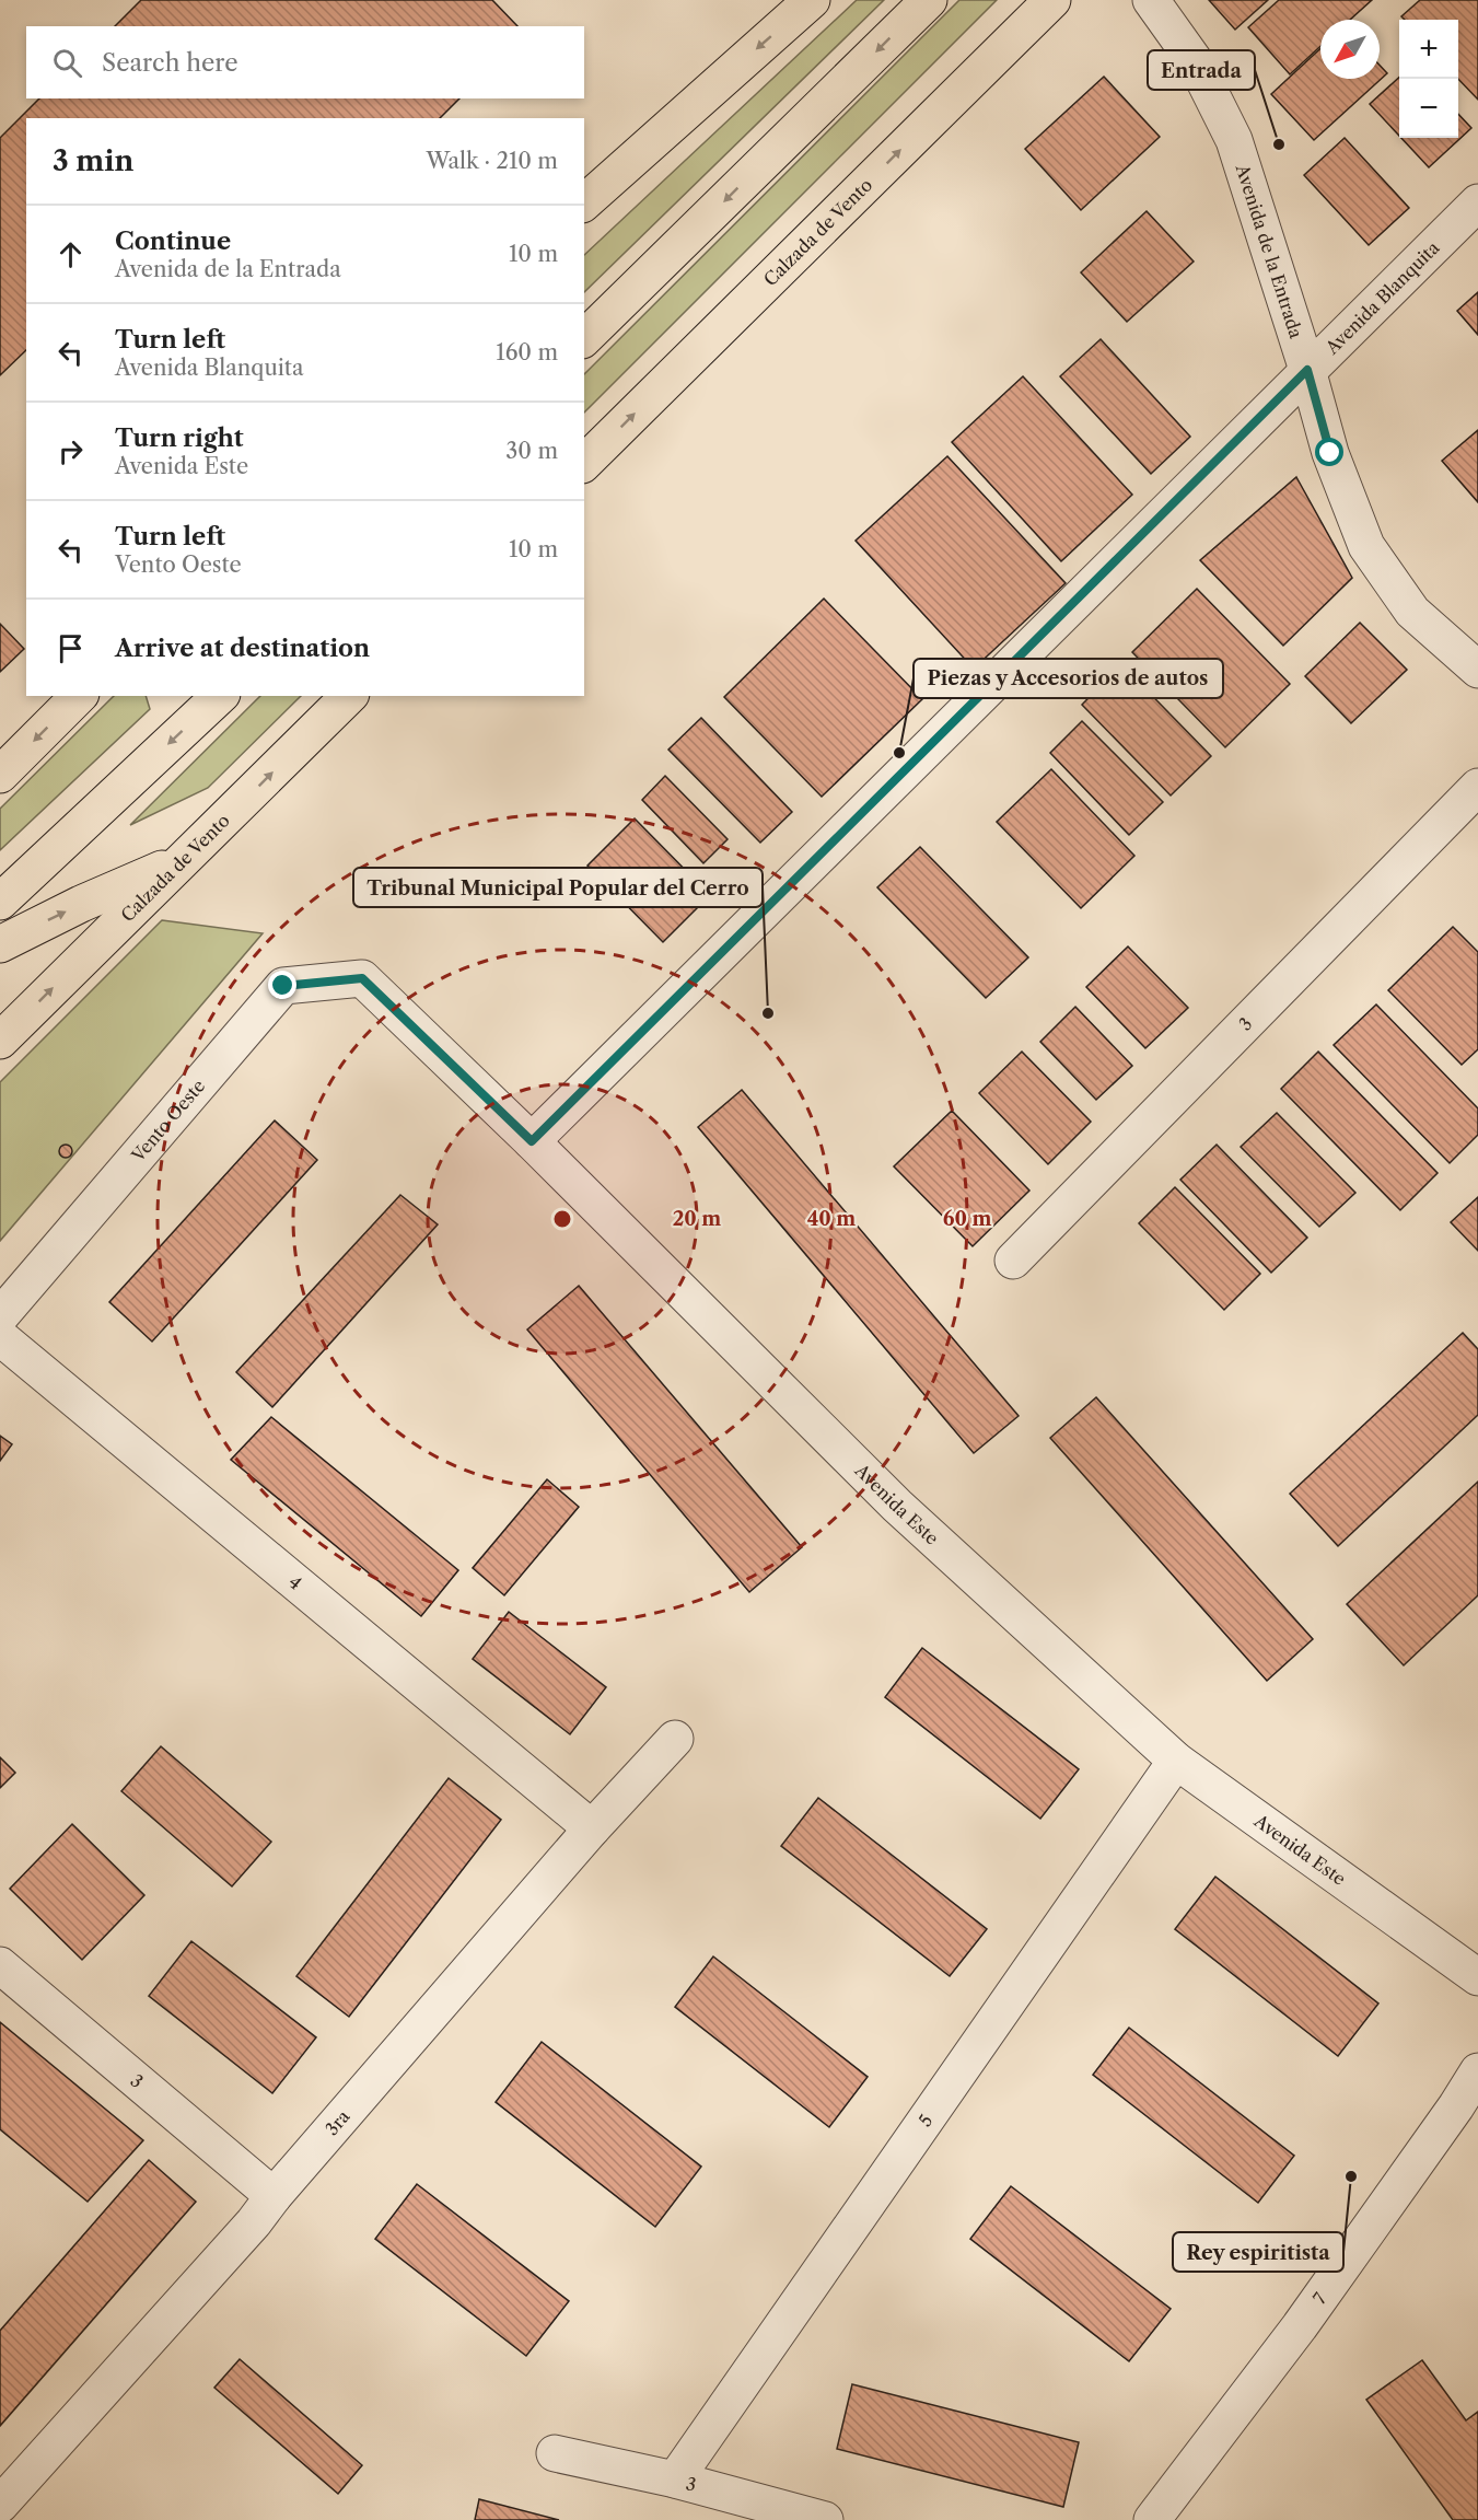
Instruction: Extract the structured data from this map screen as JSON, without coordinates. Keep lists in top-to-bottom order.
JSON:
{
  "streets": {
    "main road": ["Calzada de Vento"],
    "street": [
      "Avenida de la Entrada",
      "Avenida Blanquita",
      "3",
      "Vento Oeste",
      "Avenida Este",
      "4",
      "5",
      "3ra",
      "7"
    ]
  },
  "crossings": [
    ["Avenida de la Entrada", "Avenida Blanquita"],
    ["Avenida Blanquita", "Avenida Este"],
    ["3", "5"],
    ["3", "3ra"],
    ["Vento Oeste", "Avenida Este"],
    ["Avenida Este", "5"],
    ["4", "3ra"]
  ],
  "places": [
    "Entrada",
    "Piezas y Accesorios de autos",
    "Tribunal Municipal Popular del Cerro",
    "Rey espiritista"
  ],
  "north": "bottom left",
  "page": {
    "map_buttons": ["+", "−"],
    "search": "Search here",
    "heading": ["3 min", "Walk · 210 m"],
    "list": [
      ["Continue", "Avenida de la Entrada", "10 m"],
      ["Turn left", "Avenida Blanquita", "160 m"],
      ["Turn right", "Avenida Este", "30 m"],
      ["Turn left", "Vento Oeste", "10 m"],
      "Arrive at destination"
    ]
  },
  "rings": ["20 m", "40 m", "60 m"]
}
